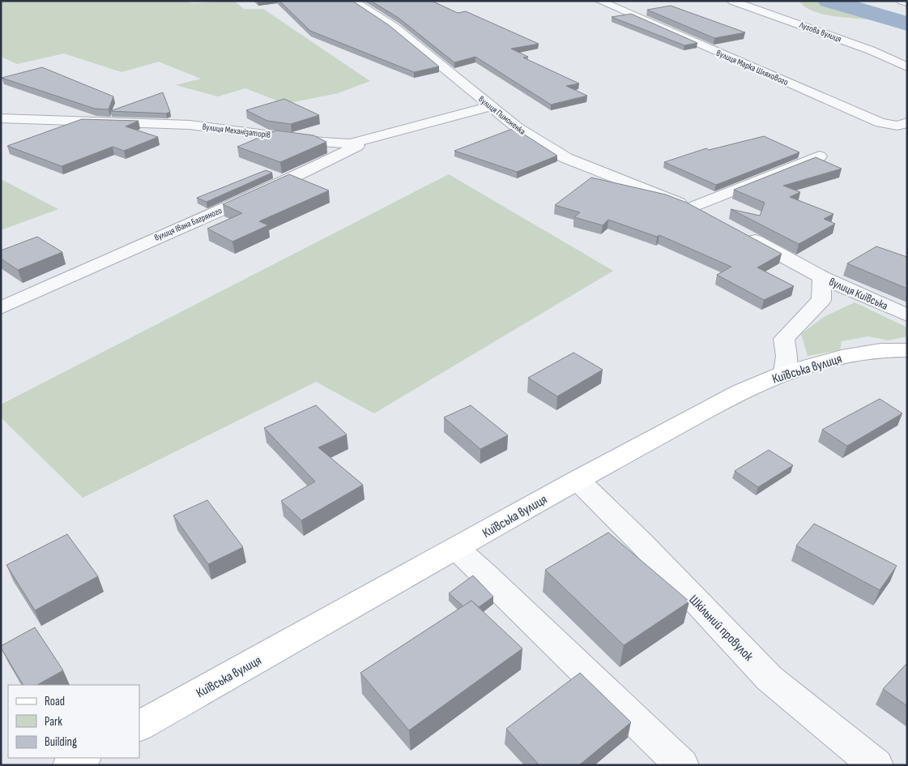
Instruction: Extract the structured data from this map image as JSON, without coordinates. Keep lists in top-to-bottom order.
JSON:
{
  "streets": {
    "street": [
      "Лугова вулиця",
      "вулиця Марка Шляхового",
      "вулиця Пимоненка",
      "вулиця Механізаторів",
      "вулиця Івана Багряного",
      "вулиця Київська",
      "Київська вулиця",
      "Шкільний провулок"
    ]
  },
  "crossings": [
    ["вулиця Пимоненка", "вулиця Механізаторів"],
    ["вулиця Механізаторів", "вулиця Івана Багряного"],
    ["вулиця Київська", "Київська вулиця"],
    ["Київська вулиця", "Шкільний провулок"]
  ],
  "legend": ["Road", "Park", "Building"]
}
